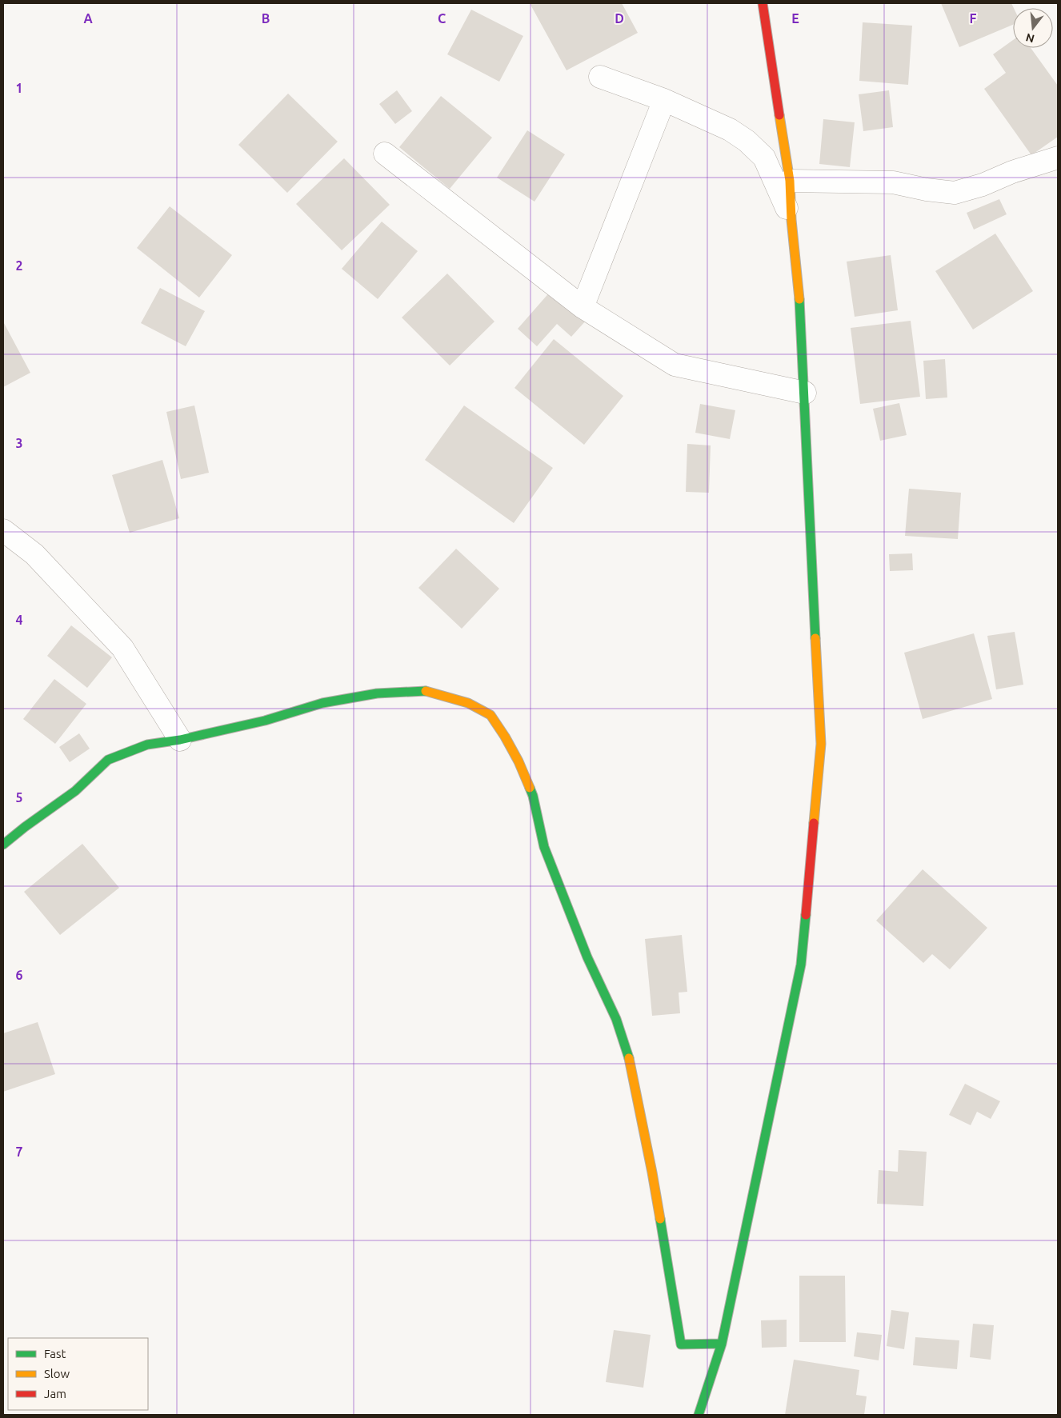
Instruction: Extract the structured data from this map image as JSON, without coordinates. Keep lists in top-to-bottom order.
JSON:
{
  "legend": ["Fast", "Slow", "Jam"],
  "north": "bottom",
  "grid": {
    "columns": [
      "A",
      "B",
      "C",
      "D",
      "E",
      "F"
    ],
    "rows": [
      "1",
      "2",
      "3",
      "4",
      "5",
      "6",
      "7"
    ]
  }
}
